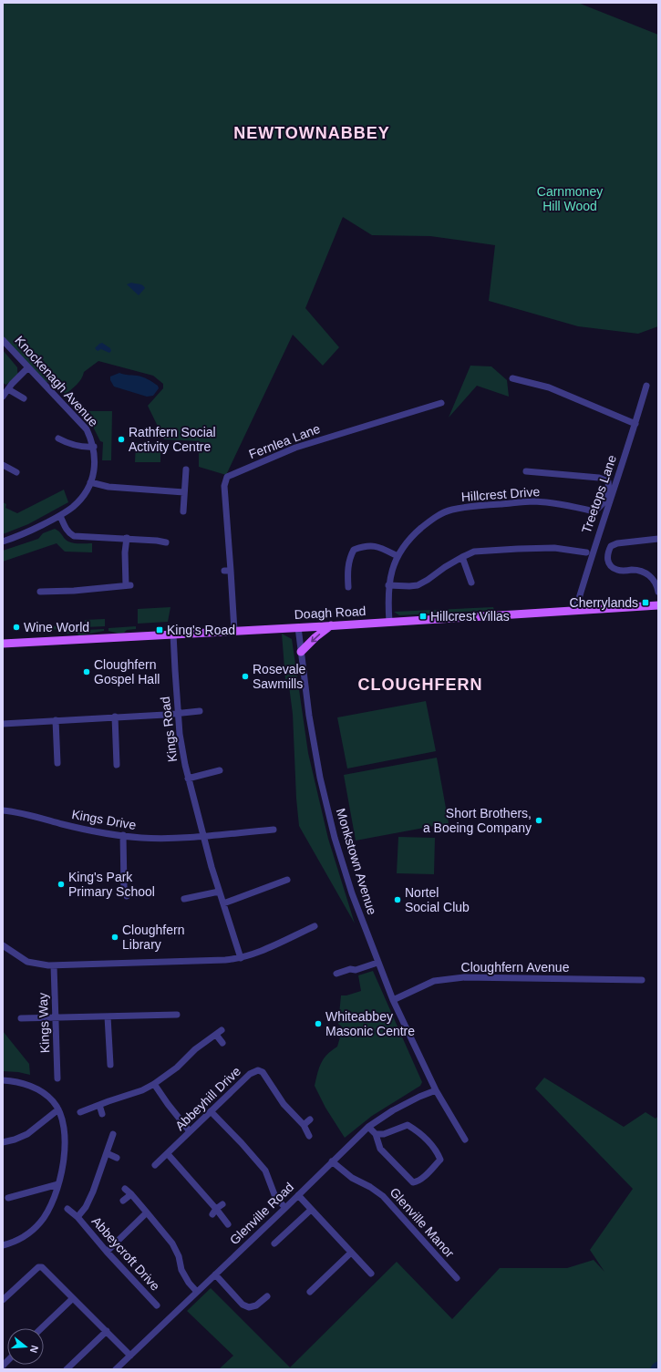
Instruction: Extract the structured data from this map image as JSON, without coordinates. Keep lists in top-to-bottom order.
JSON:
{
  "streets": {
    "main road": ["Doagh Road"],
    "street": [
      "Knockenagh Avenue",
      "Fernlea Lane",
      "Hillcrest Drive",
      "Treetops Lane",
      "Kings Road",
      "Kings Drive",
      "Monkstown Avenue",
      "Cloughfern Avenue",
      "Kings Way",
      "Abbeyhill Drive",
      "Glenville Road",
      "Glenville Manor",
      "Abbeycroft Drive"
    ]
  },
  "crossings": [
    ["Fernlea Lane", "Doagh Road"],
    ["Hillcrest Drive", "Doagh Road"],
    ["Treetops Lane", "Doagh Road"],
    ["Doagh Road", "Kings Road"],
    ["Doagh Road", "Monkstown Avenue"],
    ["Kings Road", "Kings Drive"],
    ["Monkstown Avenue", "Cloughfern Avenue"],
    ["Monkstown Avenue", "Glenville Road"],
    ["Glenville Road", "Glenville Manor"]
  ],
  "districts": ["NEWTOWNABBEY", "CLOUGHFERN"],
  "parks": ["Carnmoney Hill Wood"],
  "places": {
    "other": [
      "Rathfern Social Activity Centre",
      "Wine World",
      "Cloughfern Gospel Hall",
      "Rosevale Sawmills",
      "Short Brothers, a Boeing Company",
      "King's Park Primary School",
      "Nortel Social Club",
      "Cloughfern Library",
      "Whiteabbey Masonic Centre"
    ],
    "transit": ["Cherrylands", "Hillcrest Villas", "King's Road"]
  },
  "north": "right"
}
